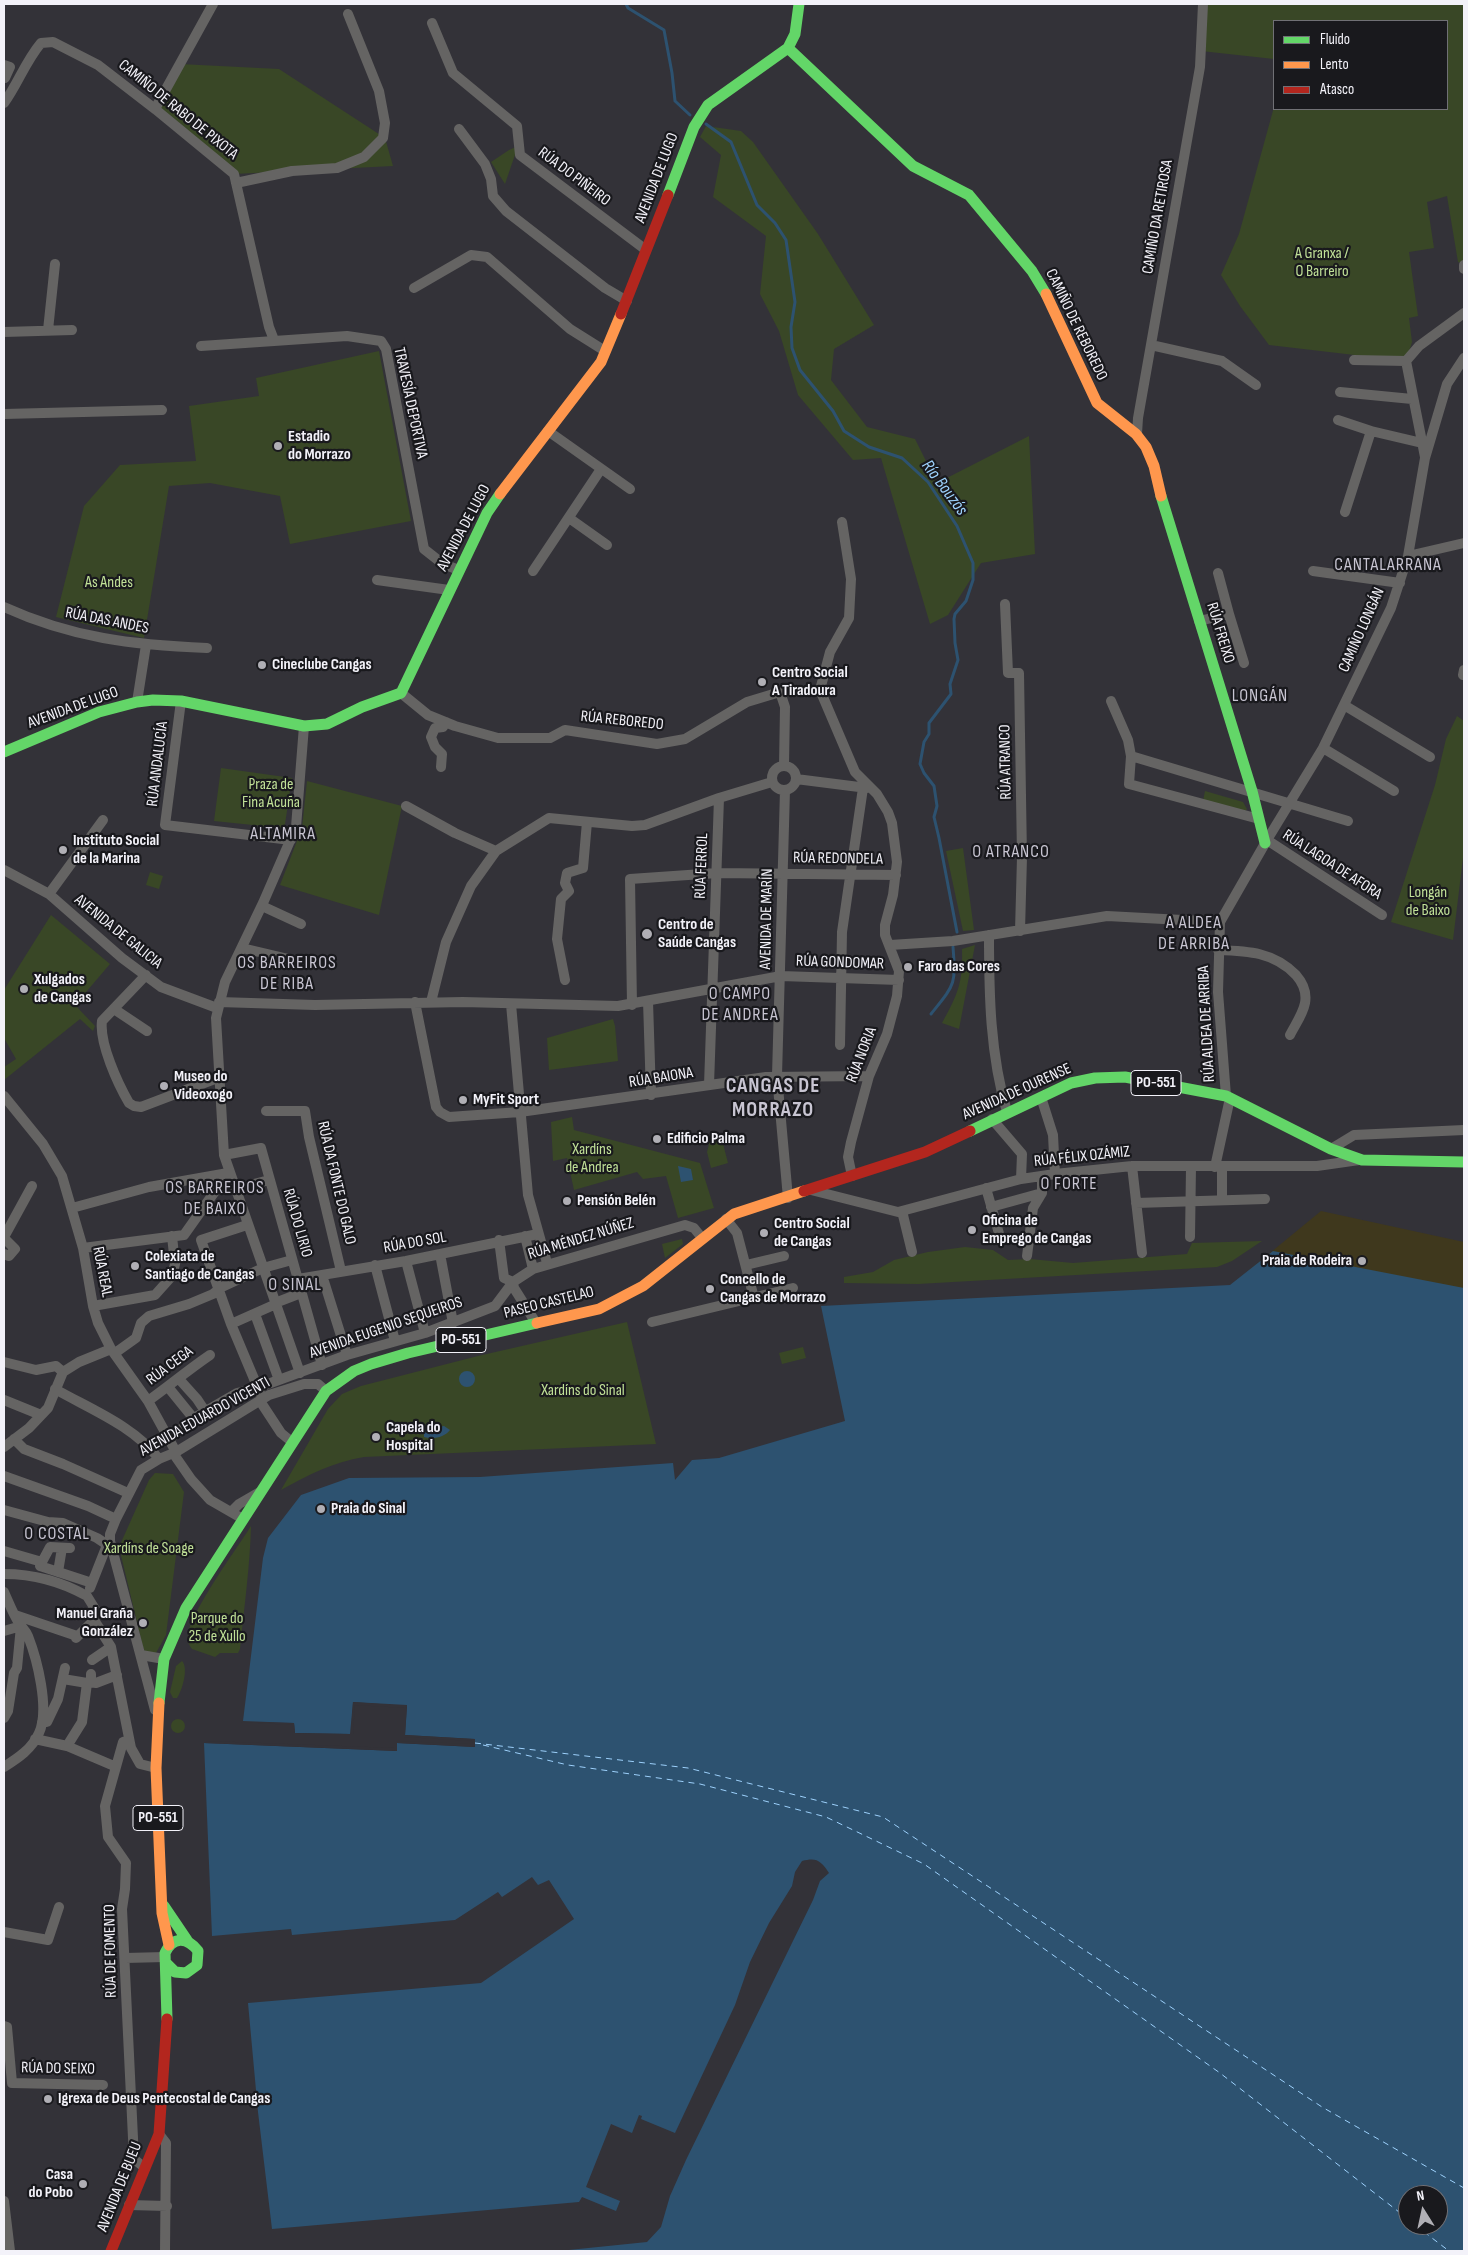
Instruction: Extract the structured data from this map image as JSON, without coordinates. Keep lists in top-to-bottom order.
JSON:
{
  "streets": {
    "main road": [
      "AVENIDA DE LUGO",
      "CAMIÑO DE REBOREDO",
      "RÚA FREIXO",
      "PO-551",
      "AVENIDA DE OURENSE",
      "PASEO CASTELAO",
      "AVENIDA DE BUEU"
    ],
    "street": [
      "CAMIÑO DE RABO DE PIXOTA",
      "RÚA DO PIÑEIRO",
      "CAMIÑO DA RETIROSA",
      "TRAVESÍA DEPORTIVA",
      "RÚA DAS ANDES",
      "CAMIÑO LONGÁN",
      "RÚA REBOREDO",
      "RÚA ATRANCO",
      "RÚA ANDALUCÍA",
      "RÚA REDONDELA",
      "RÚA LAGOA DE AFORA",
      "RÚA FERROL",
      "AVENIDA DE MARÍN",
      "AVENIDA DE GALICIA",
      "RÚA GONDOMAR",
      "RÚA ALDEA DE ARRIBA",
      "RÚA NORIA",
      "RÚA BAIONA",
      "RÚA FÉLIX OZÁMIZ",
      "RÚA DA FONTE DO GALO",
      "RÚA DO LIRIO",
      "RÚA MÉNDEZ NÚÑEZ",
      "RÚA DO SOL",
      "RÚA REAL",
      "AVENIDA EUGENIO SEQUEIROS",
      "RÚA CEGA",
      "AVENIDA EDUARDO VICENTI",
      "RÚA DE FOMENTO",
      "RÚA DO SEIXO"
    ]
  },
  "crossings": [
    ["CAMIÑO DE RABO DE PIXOTA", "TRAVESÍA DEPORTIVA"],
    ["RÚA DO PIÑEIRO", "AVENIDA DE LUGO"],
    ["AVENIDA DE LUGO", "CAMIÑO DE REBOREDO"],
    ["AVENIDA DE LUGO", "TRAVESÍA DEPORTIVA"],
    ["AVENIDA DE LUGO", "RÚA REBOREDO"],
    ["AVENIDA DE LUGO", "RÚA ANDALUCÍA"],
    ["CAMIÑO DA RETIROSA", "CAMIÑO DE REBOREDO"],
    ["CAMIÑO DA RETIROSA", "RÚA FREIXO"],
    ["CAMIÑO DE REBOREDO", "RÚA FREIXO"],
    ["CAMIÑO LONGÁN", "RÚA FREIXO"],
    ["CAMIÑO LONGÁN", "RÚA LAGOA DE AFORA"],
    ["CAMIÑO LONGÁN", "RÚA ALDEA DE ARRIBA"],
    ["RÚA FREIXO", "RÚA LAGOA DE AFORA"],
    ["RÚA FREIXO", "RÚA ALDEA DE ARRIBA"],
    ["RÚA REDONDELA", "RÚA FERROL"],
    ["RÚA REDONDELA", "AVENIDA DE MARÍN"],
    ["RÚA REDONDELA", "RÚA GONDOMAR"],
    ["RÚA REDONDELA", "RÚA NORIA"],
    ["RÚA LAGOA DE AFORA", "RÚA ALDEA DE ARRIBA"],
    ["RÚA FERROL", "RÚA GONDOMAR"],
    ["RÚA FERROL", "RÚA BAIONA"],
    ["AVENIDA DE MARÍN", "RÚA GONDOMAR"],
    ["AVENIDA DE MARÍN", "RÚA BAIONA"],
    ["AVENIDA DE MARÍN", "PO-551"],
    ["AVENIDA DE MARÍN", "AVENIDA DE OURENSE"],
    ["AVENIDA DE GALICIA", "RÚA GONDOMAR"],
    ["AVENIDA DE GALICIA", "RÚA BAIONA"],
    ["RÚA GONDOMAR", "RÚA NORIA"],
    ["RÚA ALDEA DE ARRIBA", "AVENIDA DE OURENSE"],
    ["RÚA ALDEA DE ARRIBA", "RÚA FÉLIX OZÁMIZ"],
    ["RÚA NORIA", "RÚA BAIONA"],
    ["RÚA NORIA", "AVENIDA DE OURENSE"],
    ["PO-551", "AVENIDA DE OURENSE"],
    ["PO-551", "RÚA REAL"],
    ["PO-551", "PASEO CASTELAO"],
    ["PO-551", "AVENIDA EDUARDO VICENTI"],
    ["PO-551", "AVENIDA DE BUEU"],
    ["AVENIDA DE OURENSE", "RÚA FÉLIX OZÁMIZ"],
    ["RÚA DA FONTE DO GALO", "RÚA DO SOL"],
    ["RÚA DO LIRIO", "RÚA DO SOL"],
    ["RÚA DO LIRIO", "AVENIDA EUGENIO SEQUEIROS"],
    ["RÚA MÉNDEZ NÚÑEZ", "PASEO CASTELAO"],
    ["RÚA MÉNDEZ NÚÑEZ", "AVENIDA EUGENIO SEQUEIROS"],
    ["RÚA REAL", "PASEO CASTELAO"],
    ["RÚA REAL", "AVENIDA EUGENIO SEQUEIROS"],
    ["RÚA REAL", "RÚA CEGA"],
    ["RÚA REAL", "AVENIDA EDUARDO VICENTI"],
    ["PASEO CASTELAO", "AVENIDA EDUARDO VICENTI"],
    ["RÚA DE FOMENTO", "AVENIDA DE BUEU"]
  ],
  "districts": [
    "CANTALARRANA",
    "LONGÁN",
    "ALTAMIRA",
    "O ATRANCO",
    "A ALDEA DE ARRIBA",
    "OS BARREIROS DE RIBA",
    "O CAMPO DE ANDREA",
    "CANGAS DE MORRAZO",
    "O FORTE",
    "OS BARREIROS DE BAIXO",
    "O SINAL",
    "O COSTAL"
  ],
  "water": ["Río Bouzós"],
  "parks": [
    "A Granxa / O Barreiro",
    "As Andes",
    "Praza de Fina Acuña",
    "Longán de Baixo",
    "Xardíns de Andrea",
    "Xardíns do Sinal",
    "Xardíns de Soage",
    "Parque do 25 de Xullo"
  ],
  "places": [
    "Estadio do Morrazo",
    "Cineclube Cangas",
    "Centro Social A Tiradoura",
    "Instituto Social de la Marina",
    "Centro de Saúde Cangas",
    "Faro das Cores",
    "Xulgados de Cangas",
    "Museo do Videoxogo",
    "MyFit Sport",
    "Edificio Palma",
    "Pensión Belén",
    "Oficina de Emprego de Cangas",
    "Centro Social de Cangas",
    "Praia de Rodeira",
    "Colexiata de Santiago de Cangas",
    "Concello de Cangas de Morrazo",
    "Capela do Hospital",
    "Praia do Sinal",
    "Manuel Graña González",
    "Igrexa de Deus Pentecostal de Cangas",
    "Casa do Pobo"
  ],
  "legend": ["Fluido", "Lento", "Atasco"],
  "north": "top"
}
